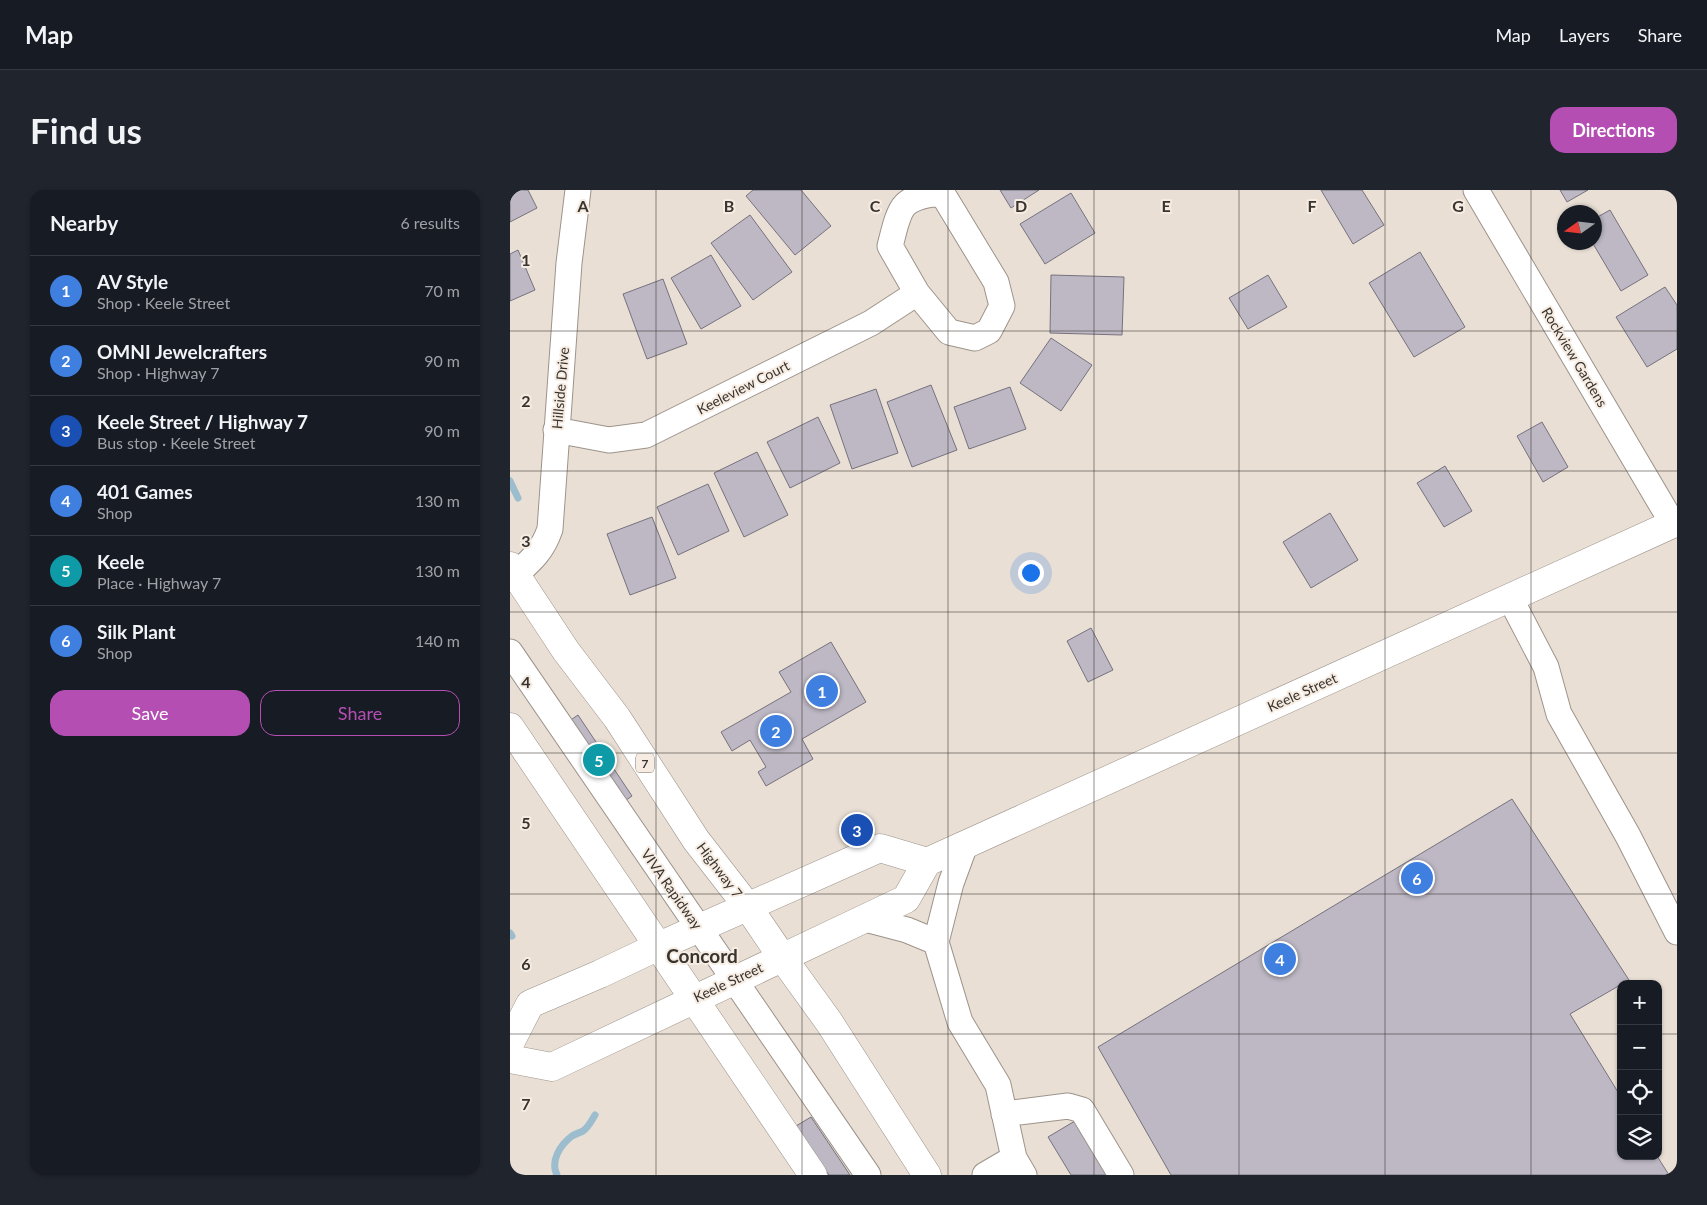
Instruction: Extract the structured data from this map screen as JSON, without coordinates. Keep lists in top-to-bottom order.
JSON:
{
  "streets": {
    "main road": ["Keele Street", "7", "Highway 7"],
    "street": [
      "Rockview Gardens",
      "Keeleview Court",
      "Hillside Drive",
      "VIVA Rapidway"
    ]
  },
  "crossings": [
    ["Rockview Gardens", "Keele Street"],
    ["Keeleview Court", "Hillside Drive"],
    ["Hillside Drive", "Highway 7"],
    ["Keele Street", "Highway 7"],
    ["Keele Street", "VIVA Rapidway"]
  ],
  "districts": ["Concord"],
  "north": "left",
  "page": {
    "header": "Map",
    "nav": ["Map", "Layers", "Share"],
    "buttons": [
      "Directions",
      ["Save", "Share"]
    ],
    "title": "Find us",
    "heading": ["Nearby", "6 results"],
    "list": [
      {
        "mark": "1",
        "name": "AV Style",
        "note": "Shop · Keele Street",
        "value": "70 m"
      },
      {
        "mark": "2",
        "name": "OMNI Jewelcrafters",
        "note": "Shop · Highway 7",
        "value": "90 m"
      },
      {
        "mark": "3",
        "name": "Keele Street / Highway 7",
        "note": "Bus stop · Keele Street",
        "value": "90 m"
      },
      {
        "mark": "4",
        "name": "401 Games",
        "note": "Shop",
        "value": "130 m"
      },
      {
        "mark": "5",
        "name": "Keele",
        "note": "Place · Highway 7",
        "value": "130 m"
      },
      {
        "mark": "6",
        "name": "Silk Plant",
        "note": "Shop",
        "value": "140 m"
      }
    ],
    "pins": [
      "1",
      "2",
      "5",
      "3",
      "6",
      "4"
    ],
    "map_buttons": ["+", "−"]
  },
  "grid": {
    "columns": [
      "A",
      "B",
      "C",
      "D",
      "E",
      "F",
      "G"
    ],
    "rows": [
      "1",
      "2",
      "3",
      "4",
      "5",
      "6",
      "7"
    ]
  }
}
